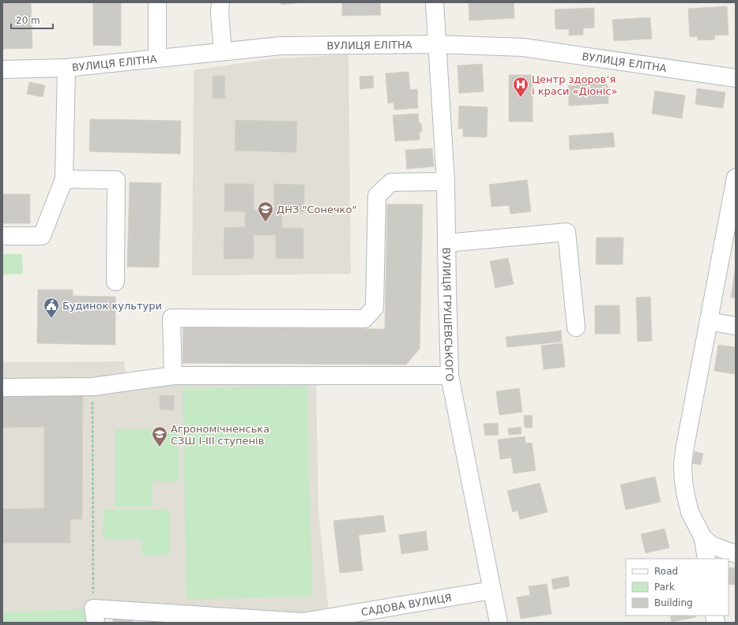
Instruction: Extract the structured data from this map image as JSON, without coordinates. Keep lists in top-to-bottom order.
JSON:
{
  "streets": {
    "street": ["ВУЛИЦЯ ЕЛІТНА", "ВУЛИЦЯ ГРУШЕВСЬКОГО", "САДОВА ВУЛИЦЯ"]
  },
  "crossings": [
    ["ВУЛИЦЯ ЕЛІТНА", "ВУЛИЦЯ ГРУШЕВСЬКОГО"],
    ["ВУЛИЦЯ ГРУШЕВСЬКОГО", "САДОВА ВУЛИЦЯ"]
  ],
  "places": {
    "hospital": ["Центр здоровʼя і краси «Діоніс»"],
    "school or university": ["ДНЗ \"Сонечко\"", "Агрономічненська СЗШ І-ІІІ ступенів"],
    "public building": ["Будинок культури"]
  },
  "legend": ["Road", "Park", "Building"],
  "scale_bar": "20 m"
}
